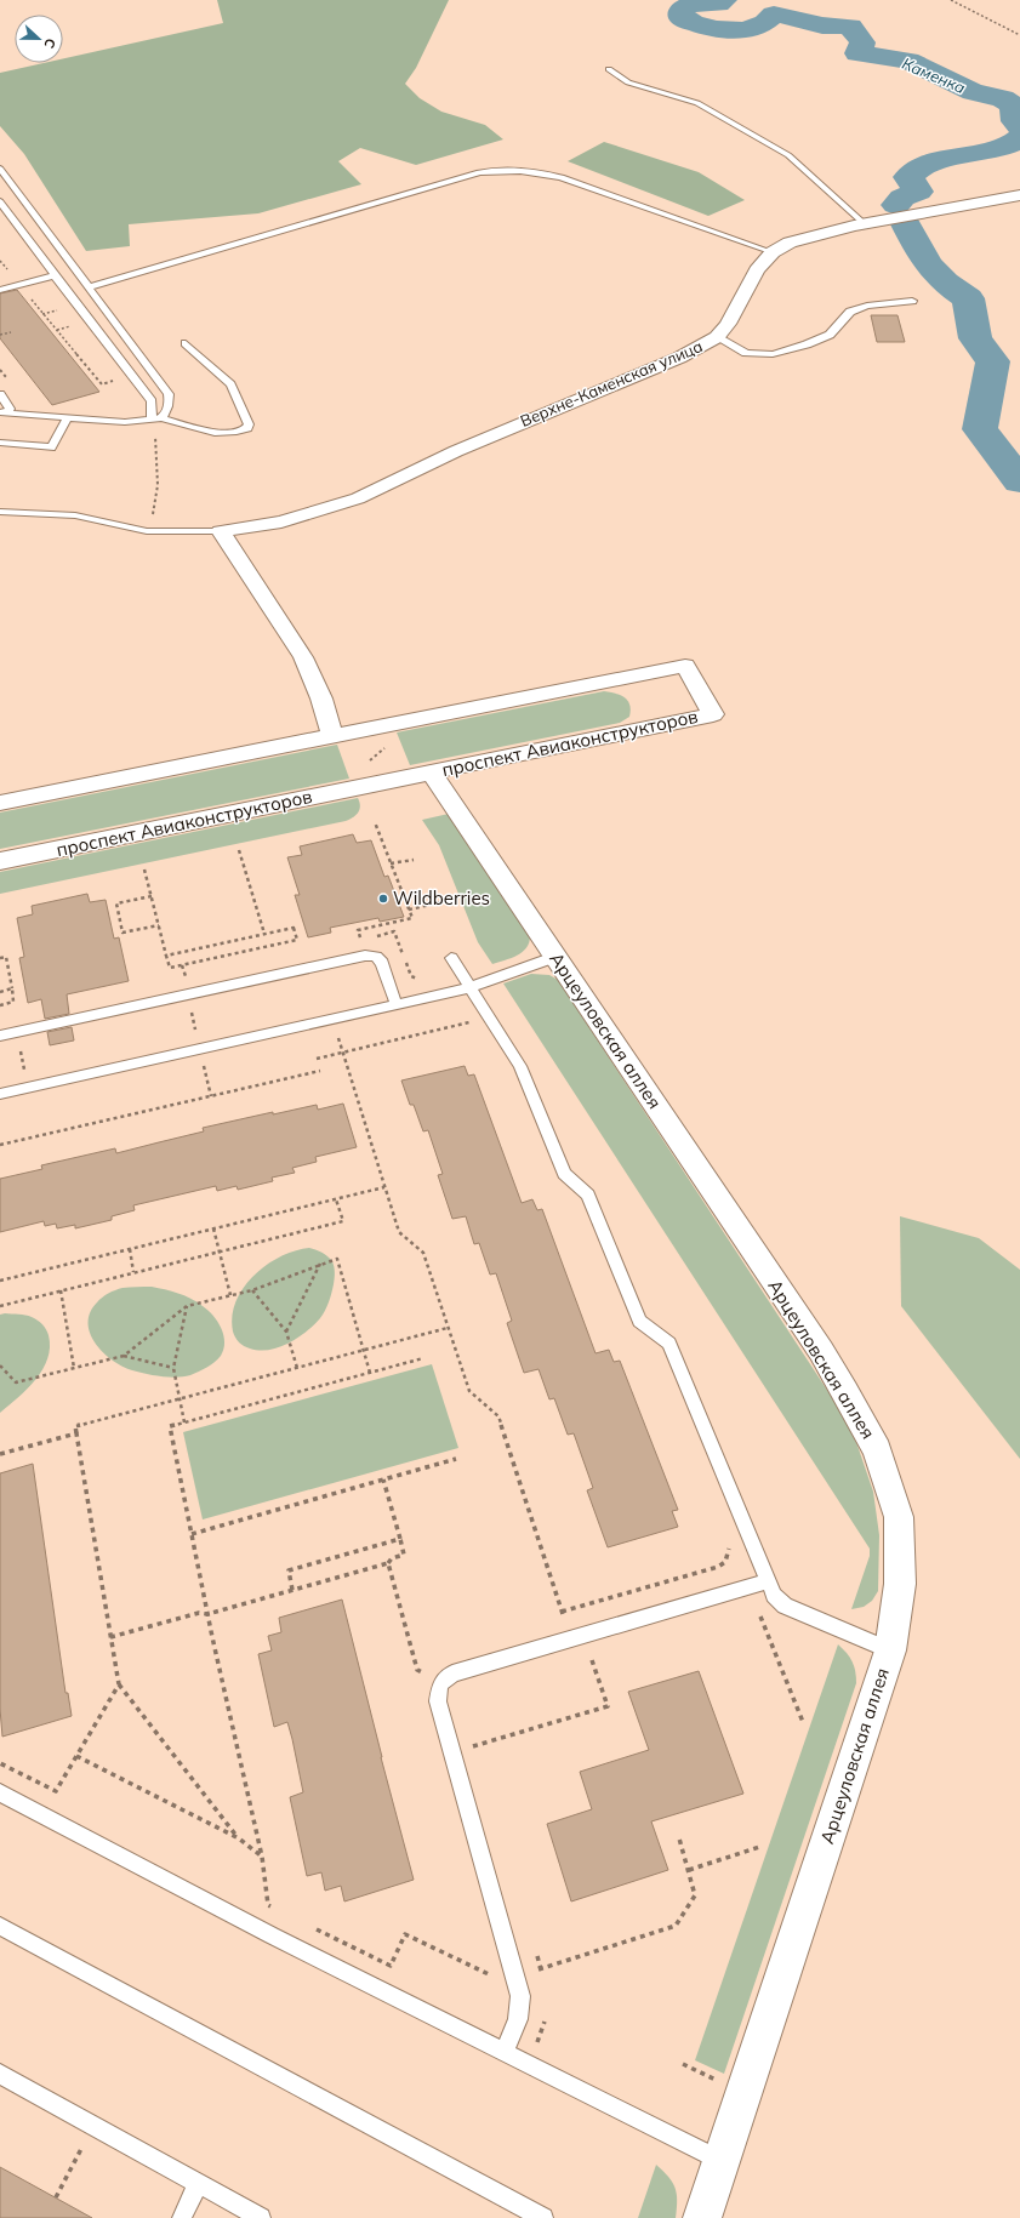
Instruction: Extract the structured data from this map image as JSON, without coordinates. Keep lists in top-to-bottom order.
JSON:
{
  "streets": {
    "street": ["Верхне-Каменская улица", "проспект Авиаконструкторов", "Арцеуловская аллея"]
  },
  "crossings": [
    ["проспект Авиаконструкторов", "Арцеуловская аллея"]
  ],
  "water": ["Каменка"],
  "places": ["Wildberries"],
  "north": "right"
}
